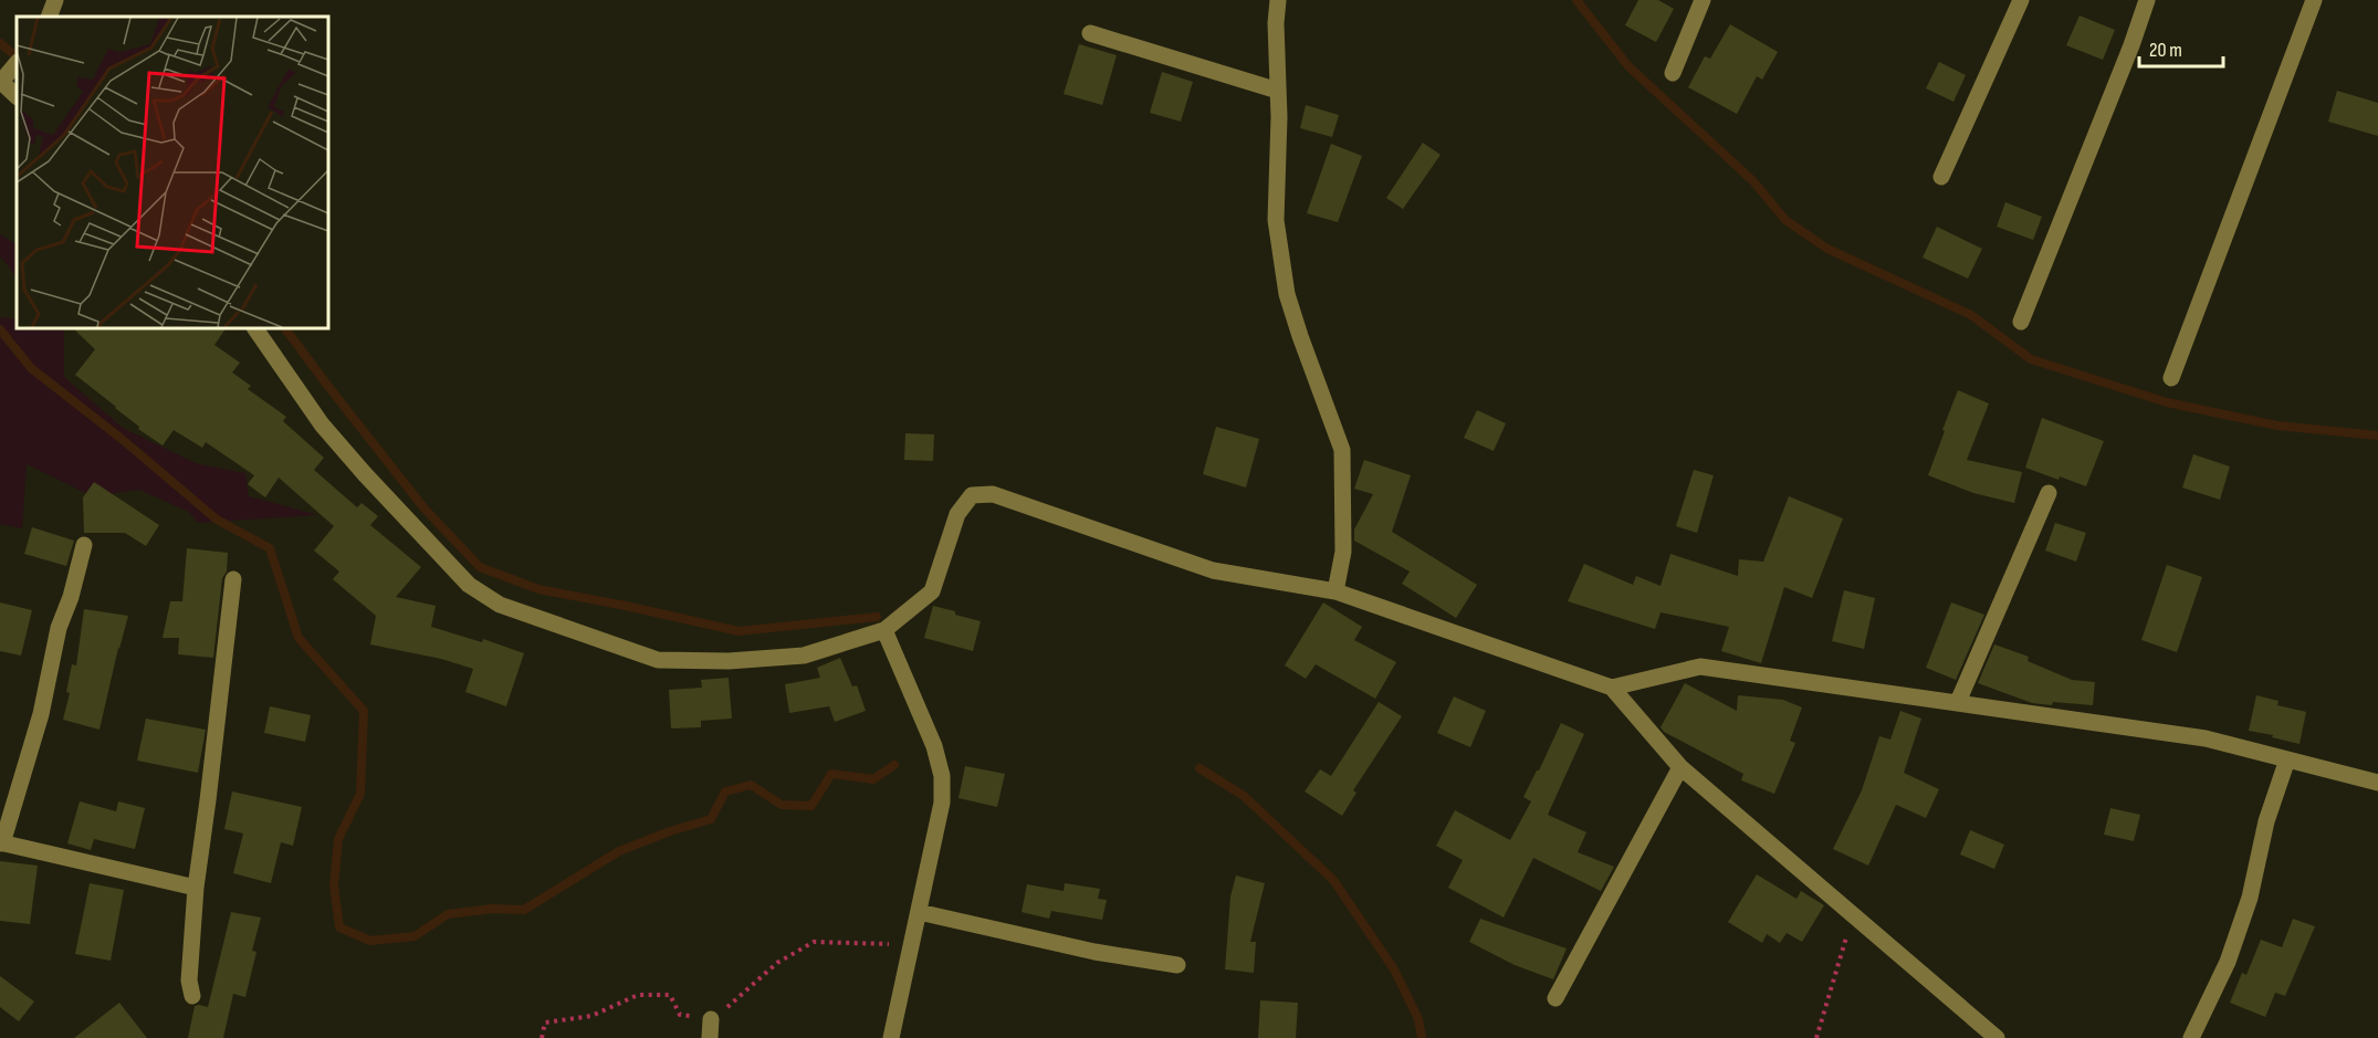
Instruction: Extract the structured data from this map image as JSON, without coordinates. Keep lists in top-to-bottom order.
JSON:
{
  "scale_bar": "20 m"
}
